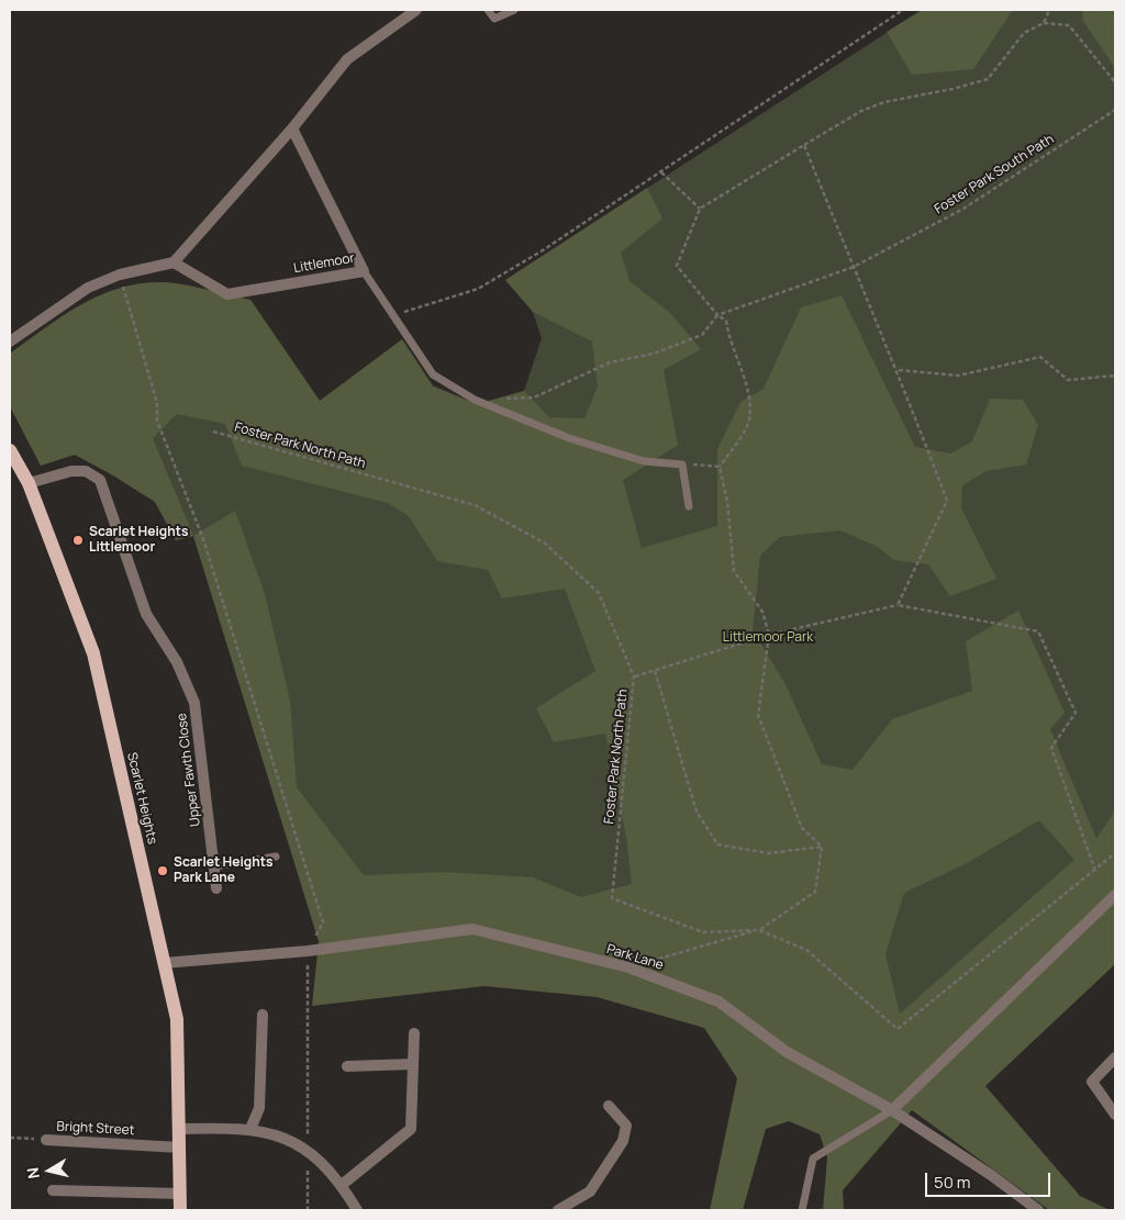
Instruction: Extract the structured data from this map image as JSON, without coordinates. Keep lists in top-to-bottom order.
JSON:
{
  "streets": {
    "main road": ["Scarlet Heights"],
    "street": [
      "Littlemoor",
      "Upper Fawth Close",
      "Park Lane",
      "Bright Street"
    ],
    "path": ["Foster Park South Path", "Foster Park North Path"]
  },
  "crossings": [
    ["Upper Fawth Close", "Scarlet Heights"],
    ["Scarlet Heights", "Park Lane"],
    ["Scarlet Heights", "Bright Street"]
  ],
  "parks": ["Littlemoor Park"],
  "places": ["Scarlet Heights Littlemoor", "Scarlet Heights Park Lane"],
  "scale_bar": "50 m",
  "north": "left"
}
